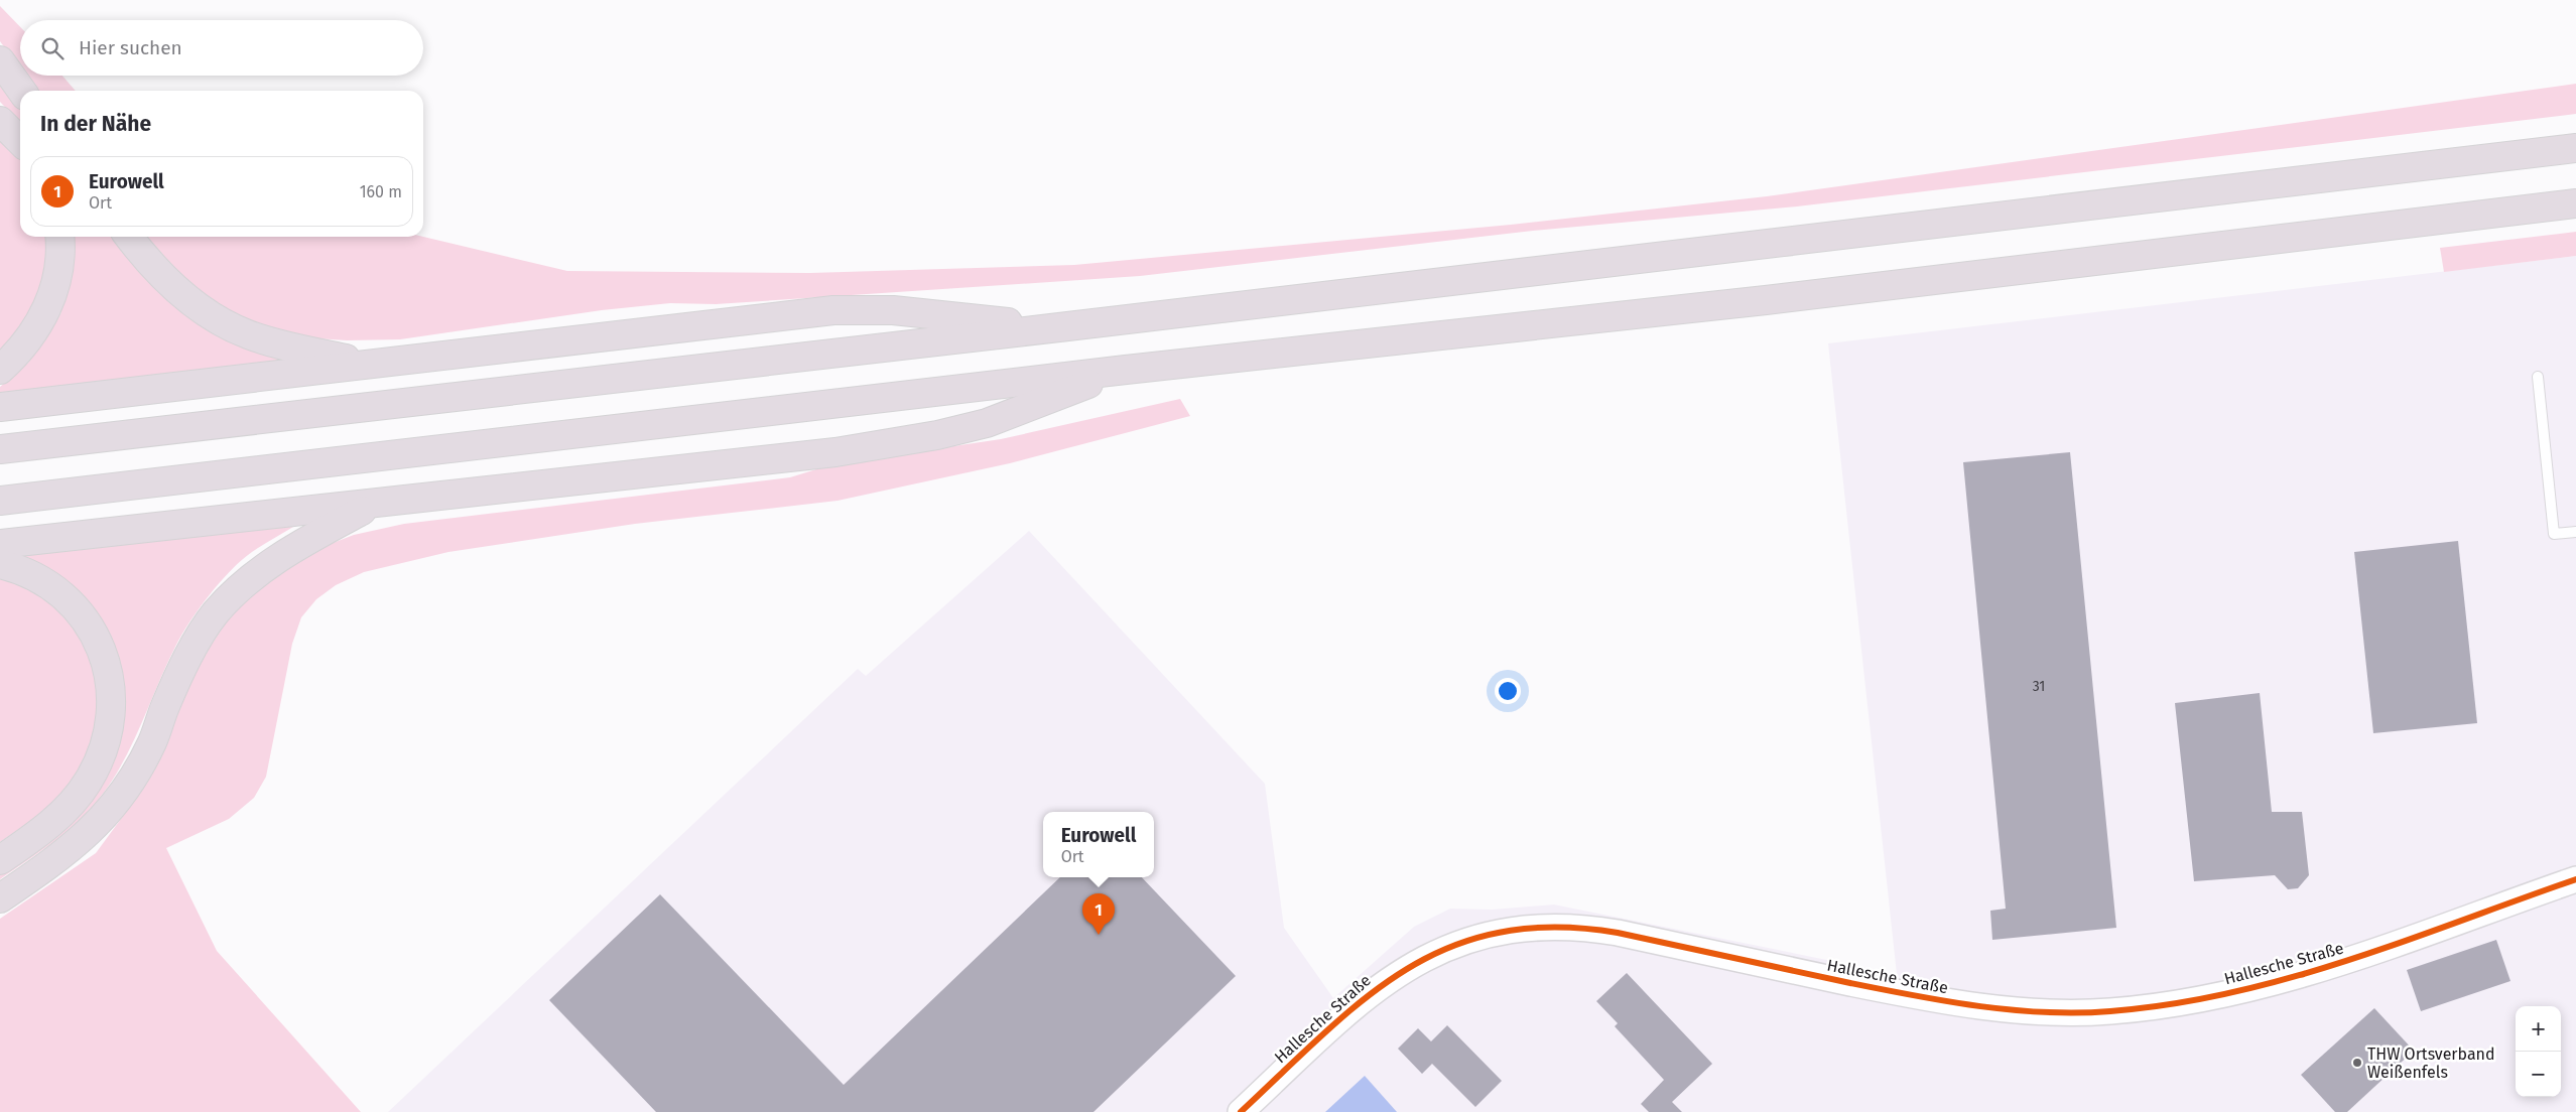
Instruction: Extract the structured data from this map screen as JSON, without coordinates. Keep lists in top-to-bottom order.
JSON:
{
  "streets": {
    "street": ["Hallesche Straße"]
  },
  "places": ["THW Ortsverband Weißenfels"],
  "house_numbers": ["31"],
  "page": {
    "search": "Hier suchen",
    "heading": "In der Nähe",
    "list": [
      {
        "mark": "1",
        "name": "Eurowell",
        "note": "Ort",
        "value": "160 m"
      }
    ],
    "popup": ["Eurowell", "Ort"],
    "pins": "1",
    "map_buttons": ["+", "−"]
  }
}
